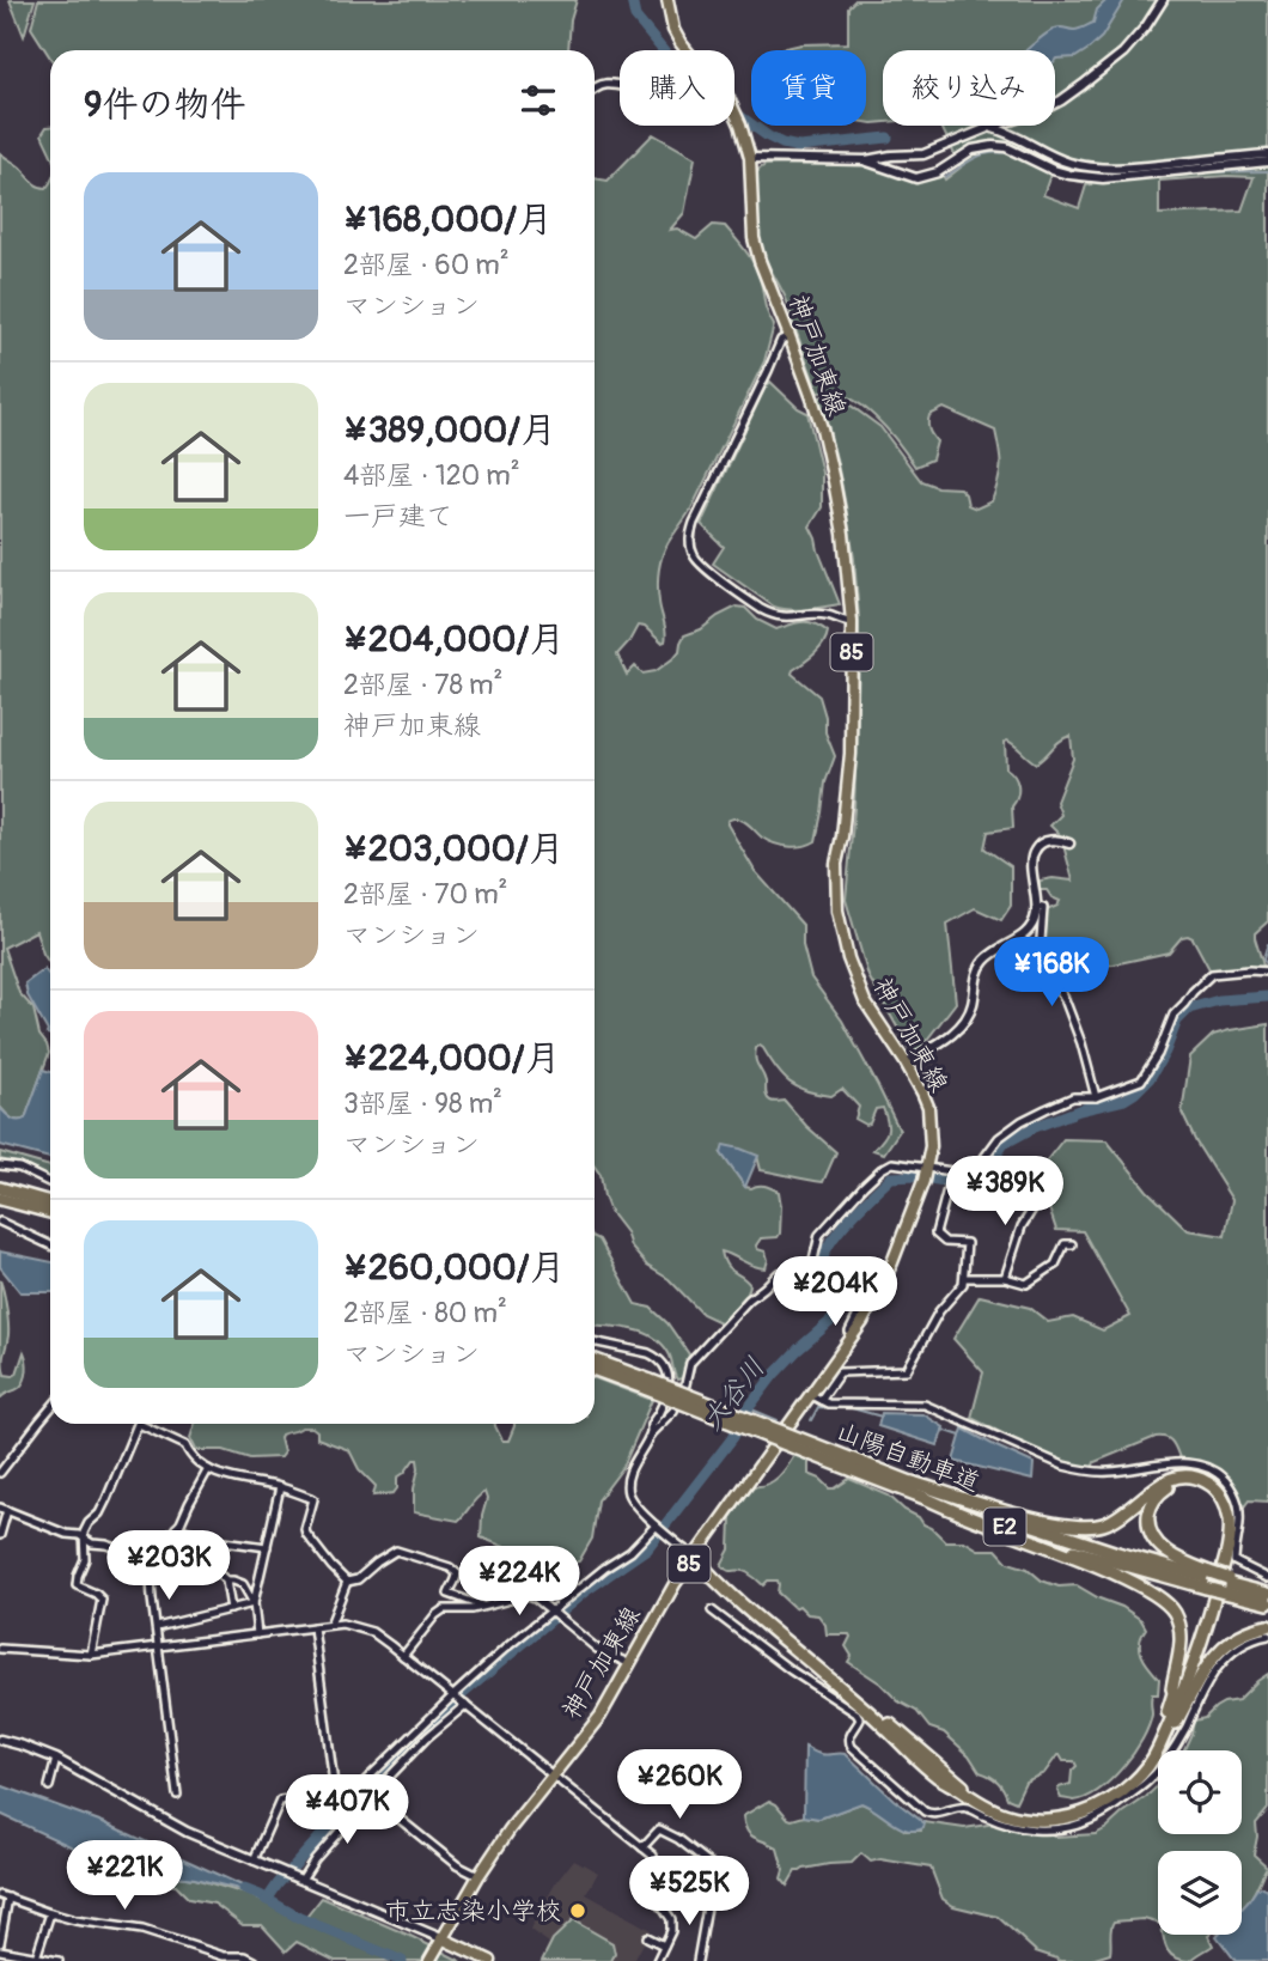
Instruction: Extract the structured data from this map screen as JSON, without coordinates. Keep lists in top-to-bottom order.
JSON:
{
  "streets": {
    "highway": ["山陽自動車道", "E2"],
    "main road": ["神戸加東線", "85"]
  },
  "water": ["大谷川"],
  "places": ["市立志染小学校"],
  "page": {
    "chip": ["購入", "賃貸", "絞り込み"],
    "heading": "9件の物件",
    "list": [
      {
        "name": "¥168,000/月",
        "note": "2部屋 · 60 m² · マンション"
      },
      {
        "name": "¥389,000/月",
        "note": "4部屋 · 120 m² · 一戸建て"
      },
      {
        "name": "¥204,000/月",
        "note": "2部屋 · 78 m² · 神戸加東線"
      },
      {
        "name": "¥203,000/月",
        "note": "2部屋 · 70 m² · マンション"
      },
      {
        "name": "¥224,000/月",
        "note": "3部屋 · 98 m² · マンション"
      },
      {
        "name": "¥260,000/月",
        "note": "2部屋 · 80 m² · マンション"
      }
    ],
    "price": [
      "¥168K",
      "¥389K",
      "¥204K",
      "¥203K",
      "¥224K",
      "¥260K",
      "¥407K",
      "¥221K",
      "¥525K"
    ]
  }
}
